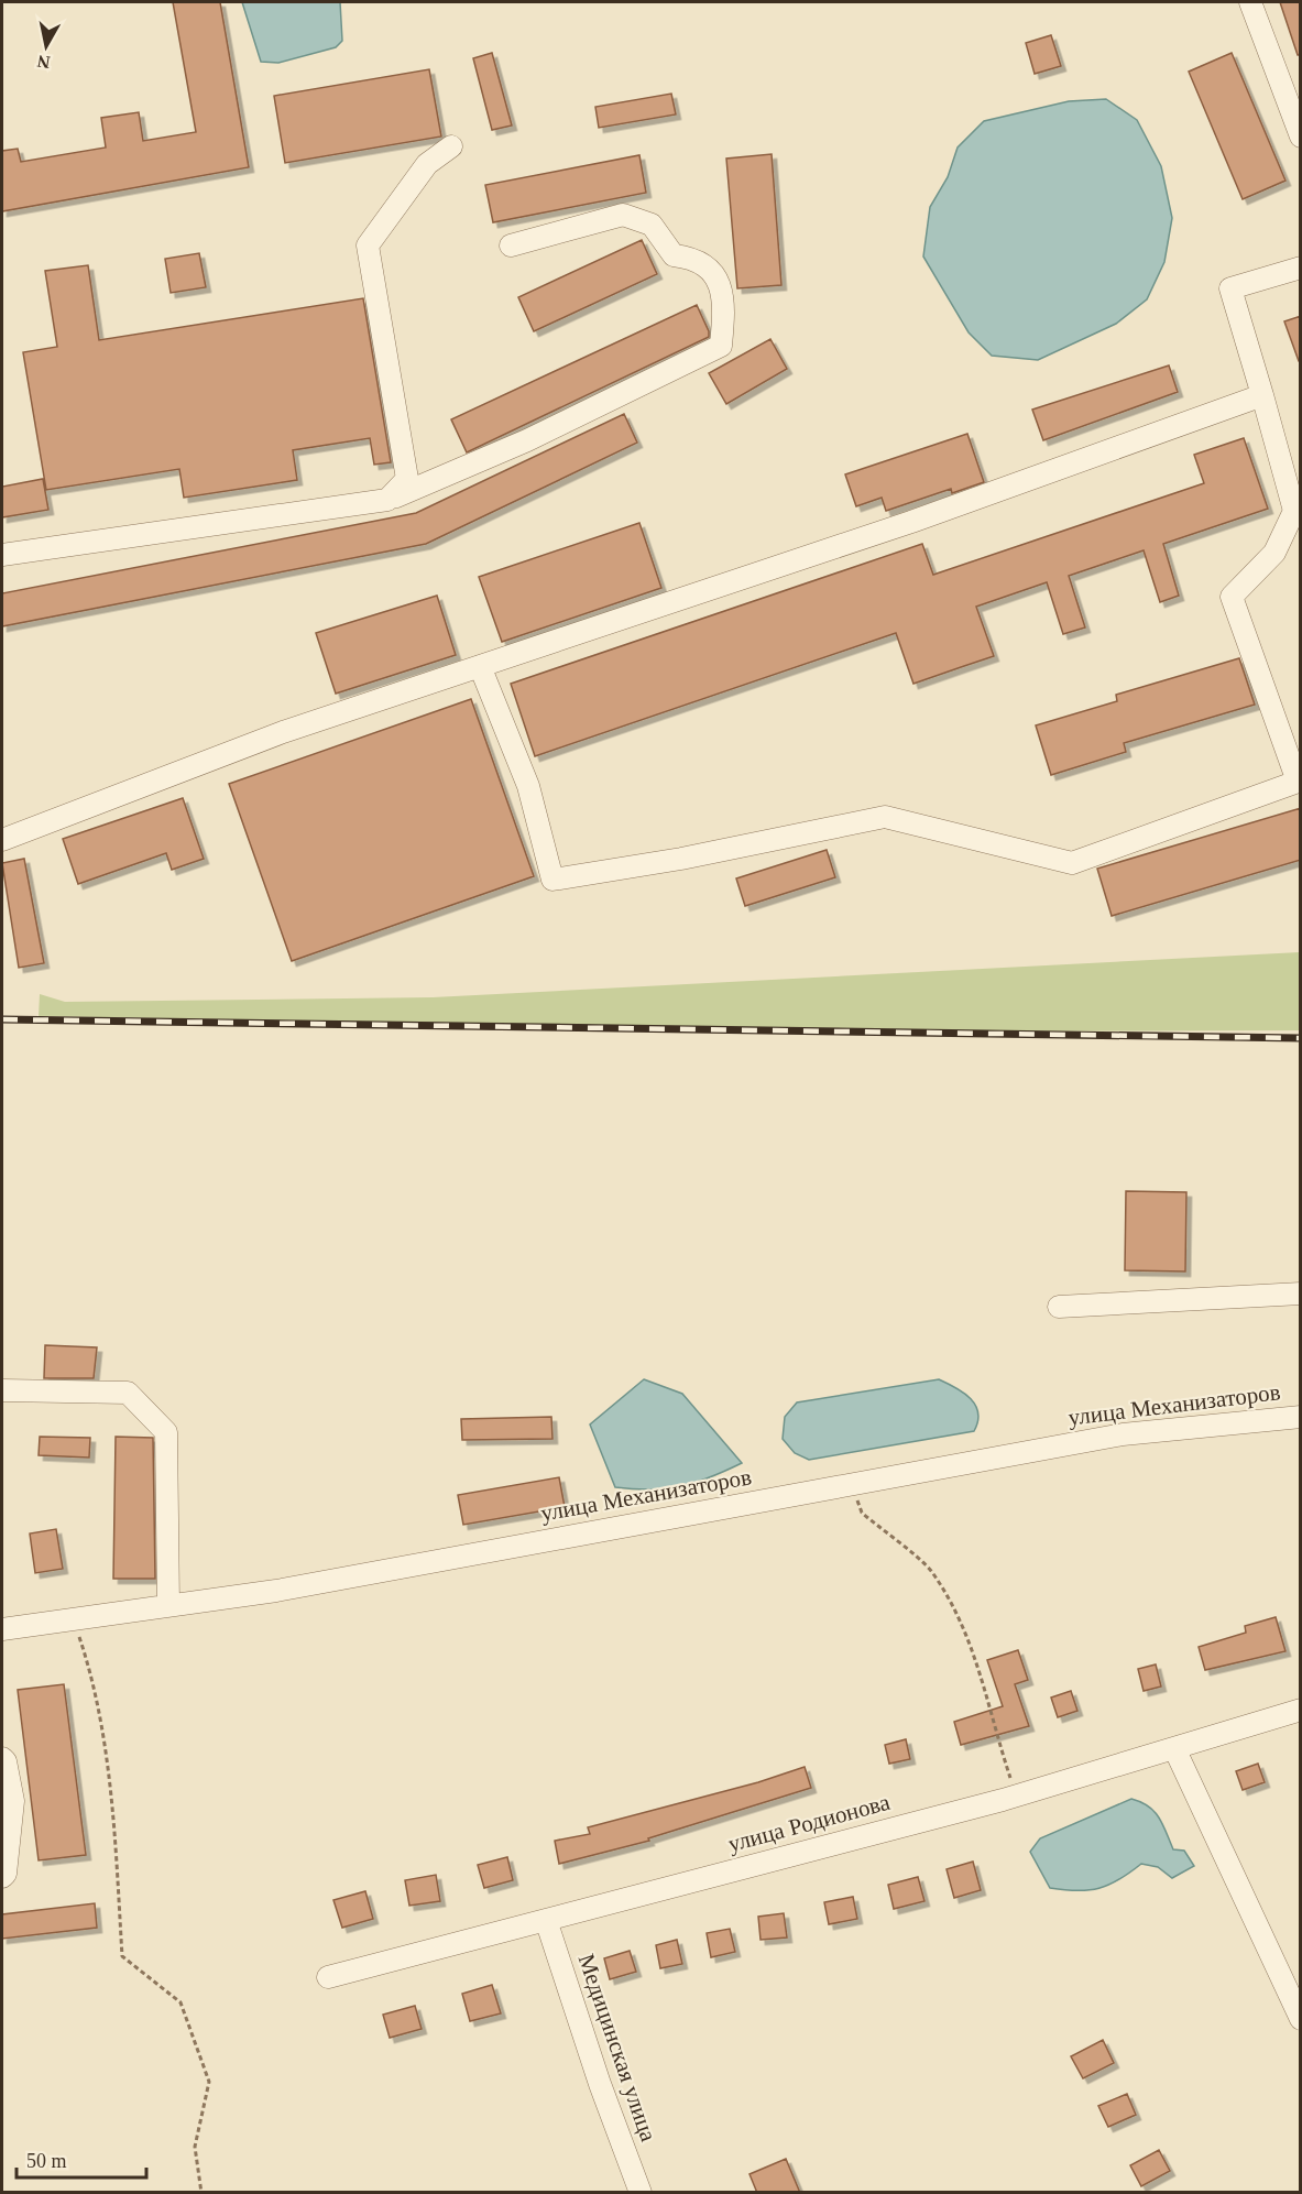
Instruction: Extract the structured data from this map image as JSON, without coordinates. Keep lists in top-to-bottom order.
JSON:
{
  "streets": {
    "street": ["улица Механизаторов", "улица Родионова", "Медицинская улица"]
  },
  "crossings": [
    ["улица Родионова", "Медицинская улица"]
  ],
  "scale_bar": "50 m",
  "north": "bottom"
}
